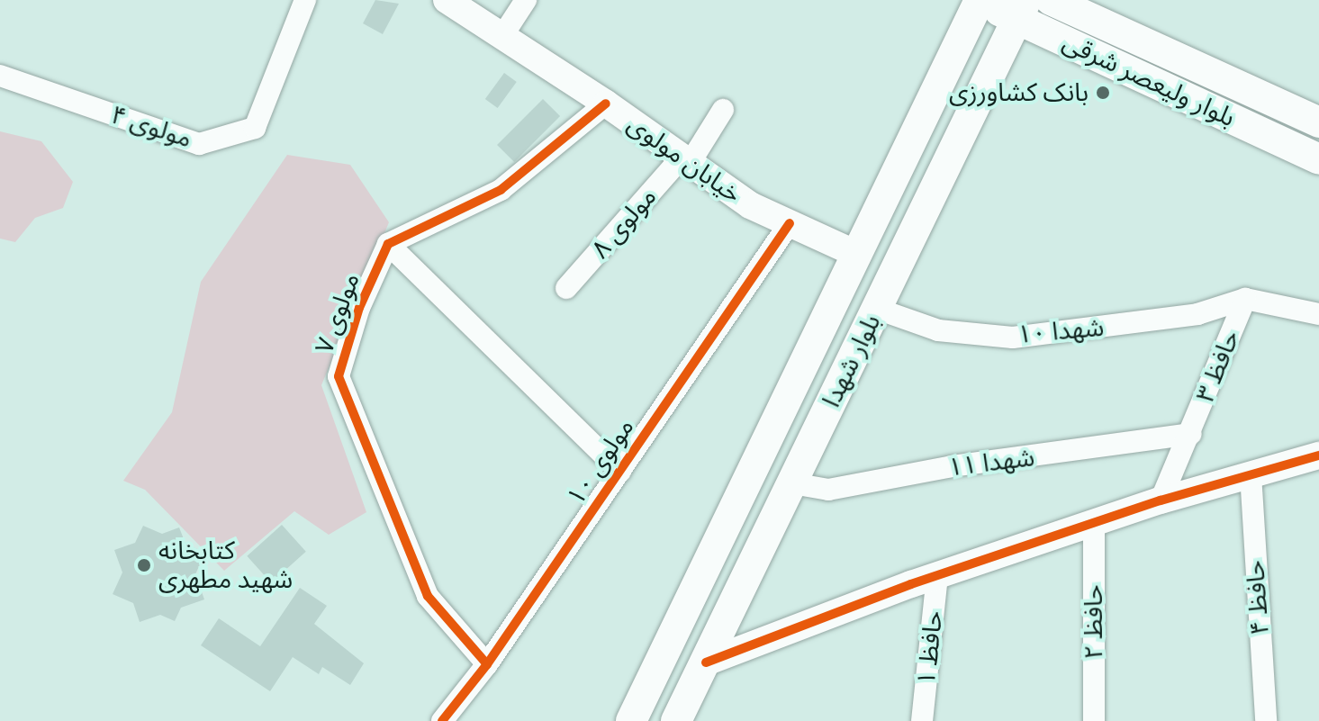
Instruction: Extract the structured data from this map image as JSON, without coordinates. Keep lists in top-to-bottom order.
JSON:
{
  "streets": {
    "main road": ["بلوار ولیعصر شرقی", "بلوار شهدا"],
    "street": [
      "مولوی ۴",
      "خیابان مولوی",
      "مولوی ۸",
      "مولوی ۷",
      "شهدا ۱۰",
      "حافظ ۳",
      "مولوی ۱۰",
      "شهدا ۱۱",
      "حافظ ۴",
      "حافظ ۲",
      "حافظ ۱"
    ]
  },
  "crossings": [
    ["بلوار ولیعصر شرقی", "بلوار شهدا"],
    ["خیابان مولوی", "مولوی ۸"],
    ["خیابان مولوی", "بلوار شهدا"],
    ["خیابان مولوی", "مولوی ۱۰"],
    ["مولوی ۷", "مولوی ۱۰"],
    ["شهدا ۱۰", "بلوار شهدا"],
    ["شهدا ۱۰", "حافظ ۳"],
    ["بلوار شهدا", "شهدا ۱۱"],
    ["حافظ ۳", "شهدا ۱۱"]
  ],
  "places": ["بانک کشاورزی", "کتابخانه شهید مطهری"]
}
